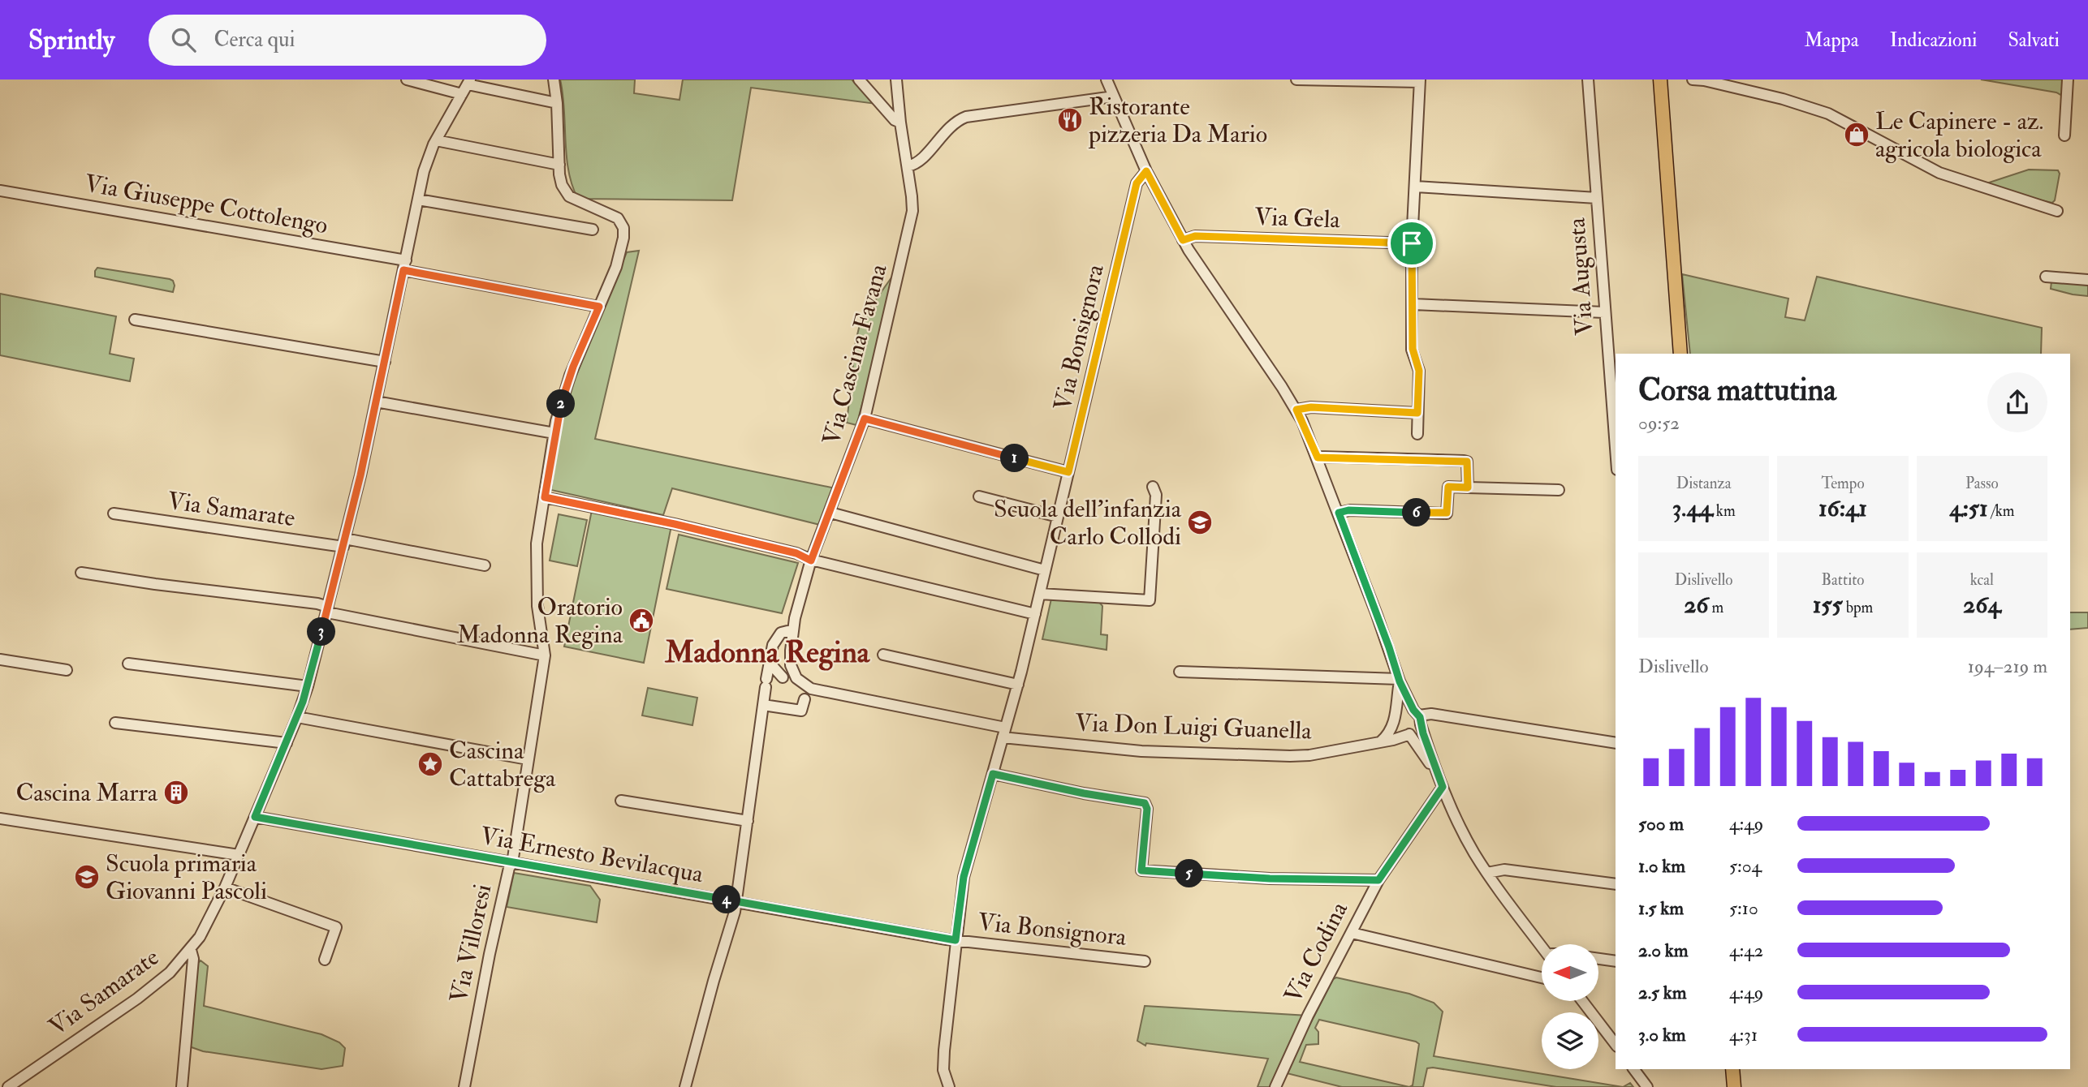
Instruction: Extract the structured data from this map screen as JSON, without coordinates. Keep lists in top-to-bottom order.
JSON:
{
  "streets": {
    "street": [
      "Via Giuseppe Cottolengo",
      "Via Gela",
      "Via Augusta",
      "Via Bonsignora",
      "Via Cascina Favana",
      "Via Samarate",
      "Via Don Luigi Guanella",
      "Via Ernesto Bevilacqua",
      "Via Villoresi",
      "Via Codina"
    ]
  },
  "crossings": [
    ["Via Giuseppe Cottolengo", "Via Samarate"],
    ["Via Bonsignora", "Via Don Luigi Guanella"],
    ["Via Bonsignora", "Via Ernesto Bevilacqua"],
    ["Via Cascina Favana", "Via Don Luigi Guanella"],
    ["Via Samarate", "Via Ernesto Bevilacqua"],
    ["Via Ernesto Bevilacqua", "Via Villoresi"]
  ],
  "districts": ["Madonna Regina"],
  "places": {
    "restaurant": ["Ristorante pizzeria Da Mario"],
    "shop": ["Le Capinere - az. agricola biologica"],
    "school or university": ["Scuola dell'infanzia Carlo Collodi", "Scuola primaria Giovanni Pascoli"],
    "public building": ["Oratorio Madonna Regina"],
    "place": ["Cascina Cattabrega"],
    "building": ["Cascina Marra"]
  },
  "north": "left",
  "page": {
    "header": "Sprintly",
    "search": "Cerca qui",
    "nav": ["Mappa", "Indicazioni", "Salvati"],
    "heading": ["Corsa mattutina", "09:52"],
    "pins": [
      "2",
      "1",
      "6",
      "3",
      "5",
      "4"
    ],
    "stats": [
      ["Distanza", "3.44 km"],
      ["Tempo", "16:41"],
      ["Passo", "4:51 /km"],
      ["Dislivello", "26 m"],
      ["Battito", "155 bpm"],
      ["kcal", "264"]
    ],
    "chart": ["Dislivello", "194–219 m"],
    "list": [
      {
        "name": "500 m",
        "note": "4:49"
      },
      {
        "name": "1.0 km",
        "note": "5:04"
      },
      {
        "name": "1.5 km",
        "note": "5:10"
      },
      {
        "name": "2.0 km",
        "note": "4:42"
      },
      {
        "name": "2.5 km",
        "note": "4:49"
      },
      {
        "name": "3.0 km",
        "note": "4:31"
      }
    ]
  }
}
